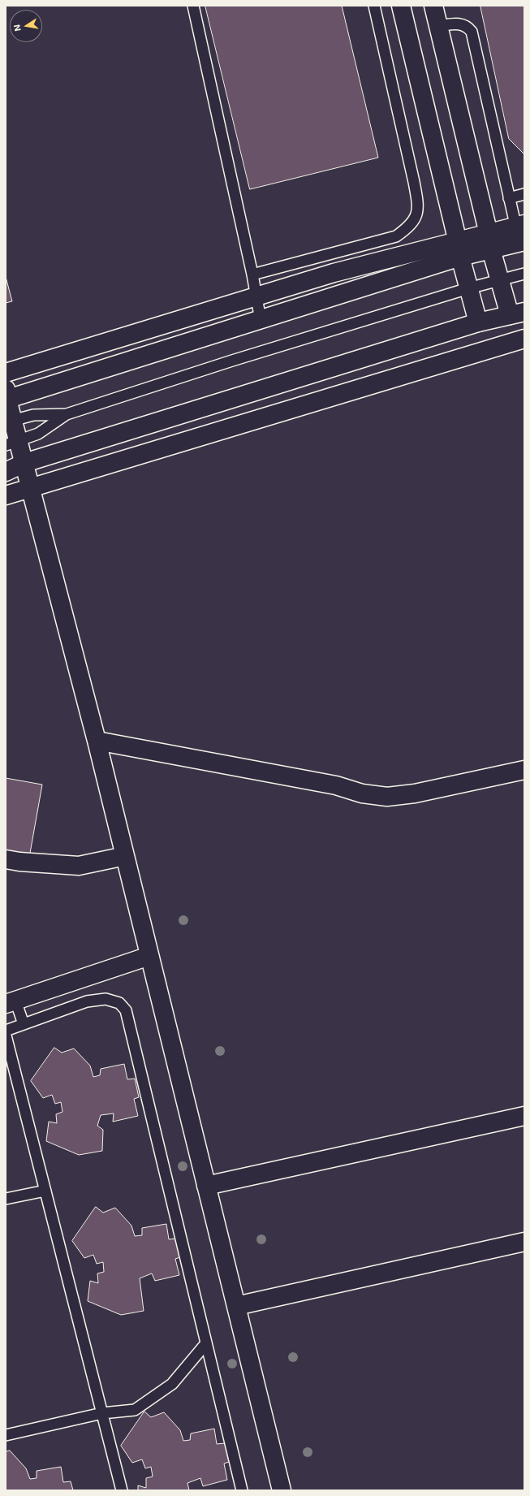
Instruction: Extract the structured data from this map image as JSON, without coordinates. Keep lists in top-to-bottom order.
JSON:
{
  "north": "left"
}
